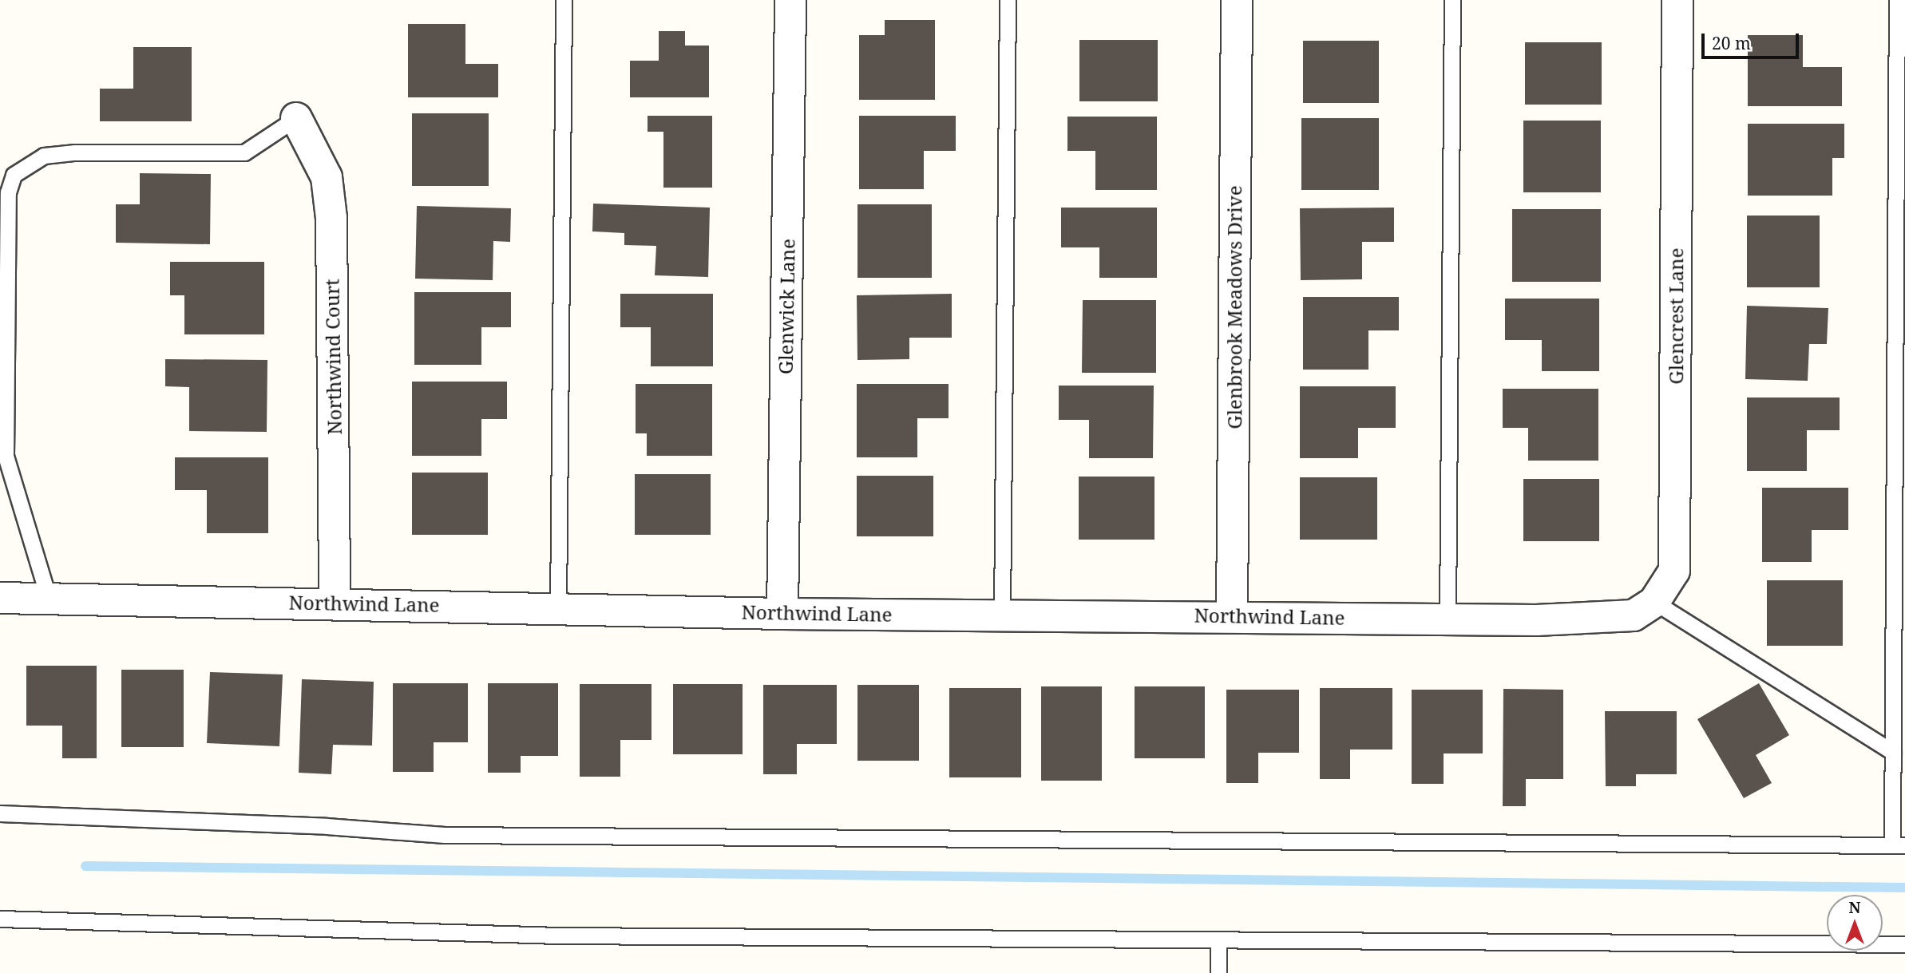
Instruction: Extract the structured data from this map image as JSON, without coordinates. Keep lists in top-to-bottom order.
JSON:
{
  "streets": {
    "street": [
      "Glenwick Lane",
      "Glenbrook Meadows Drive",
      "Glencrest Lane",
      "Northwind Court",
      "Northwind Lane"
    ]
  },
  "crossings": [
    ["Glenwick Lane", "Northwind Lane"],
    ["Glenbrook Meadows Drive", "Northwind Lane"],
    ["Glencrest Lane", "Northwind Lane"],
    ["Northwind Court", "Northwind Lane"]
  ],
  "scale_bar": "20 m",
  "north": "top"
}
